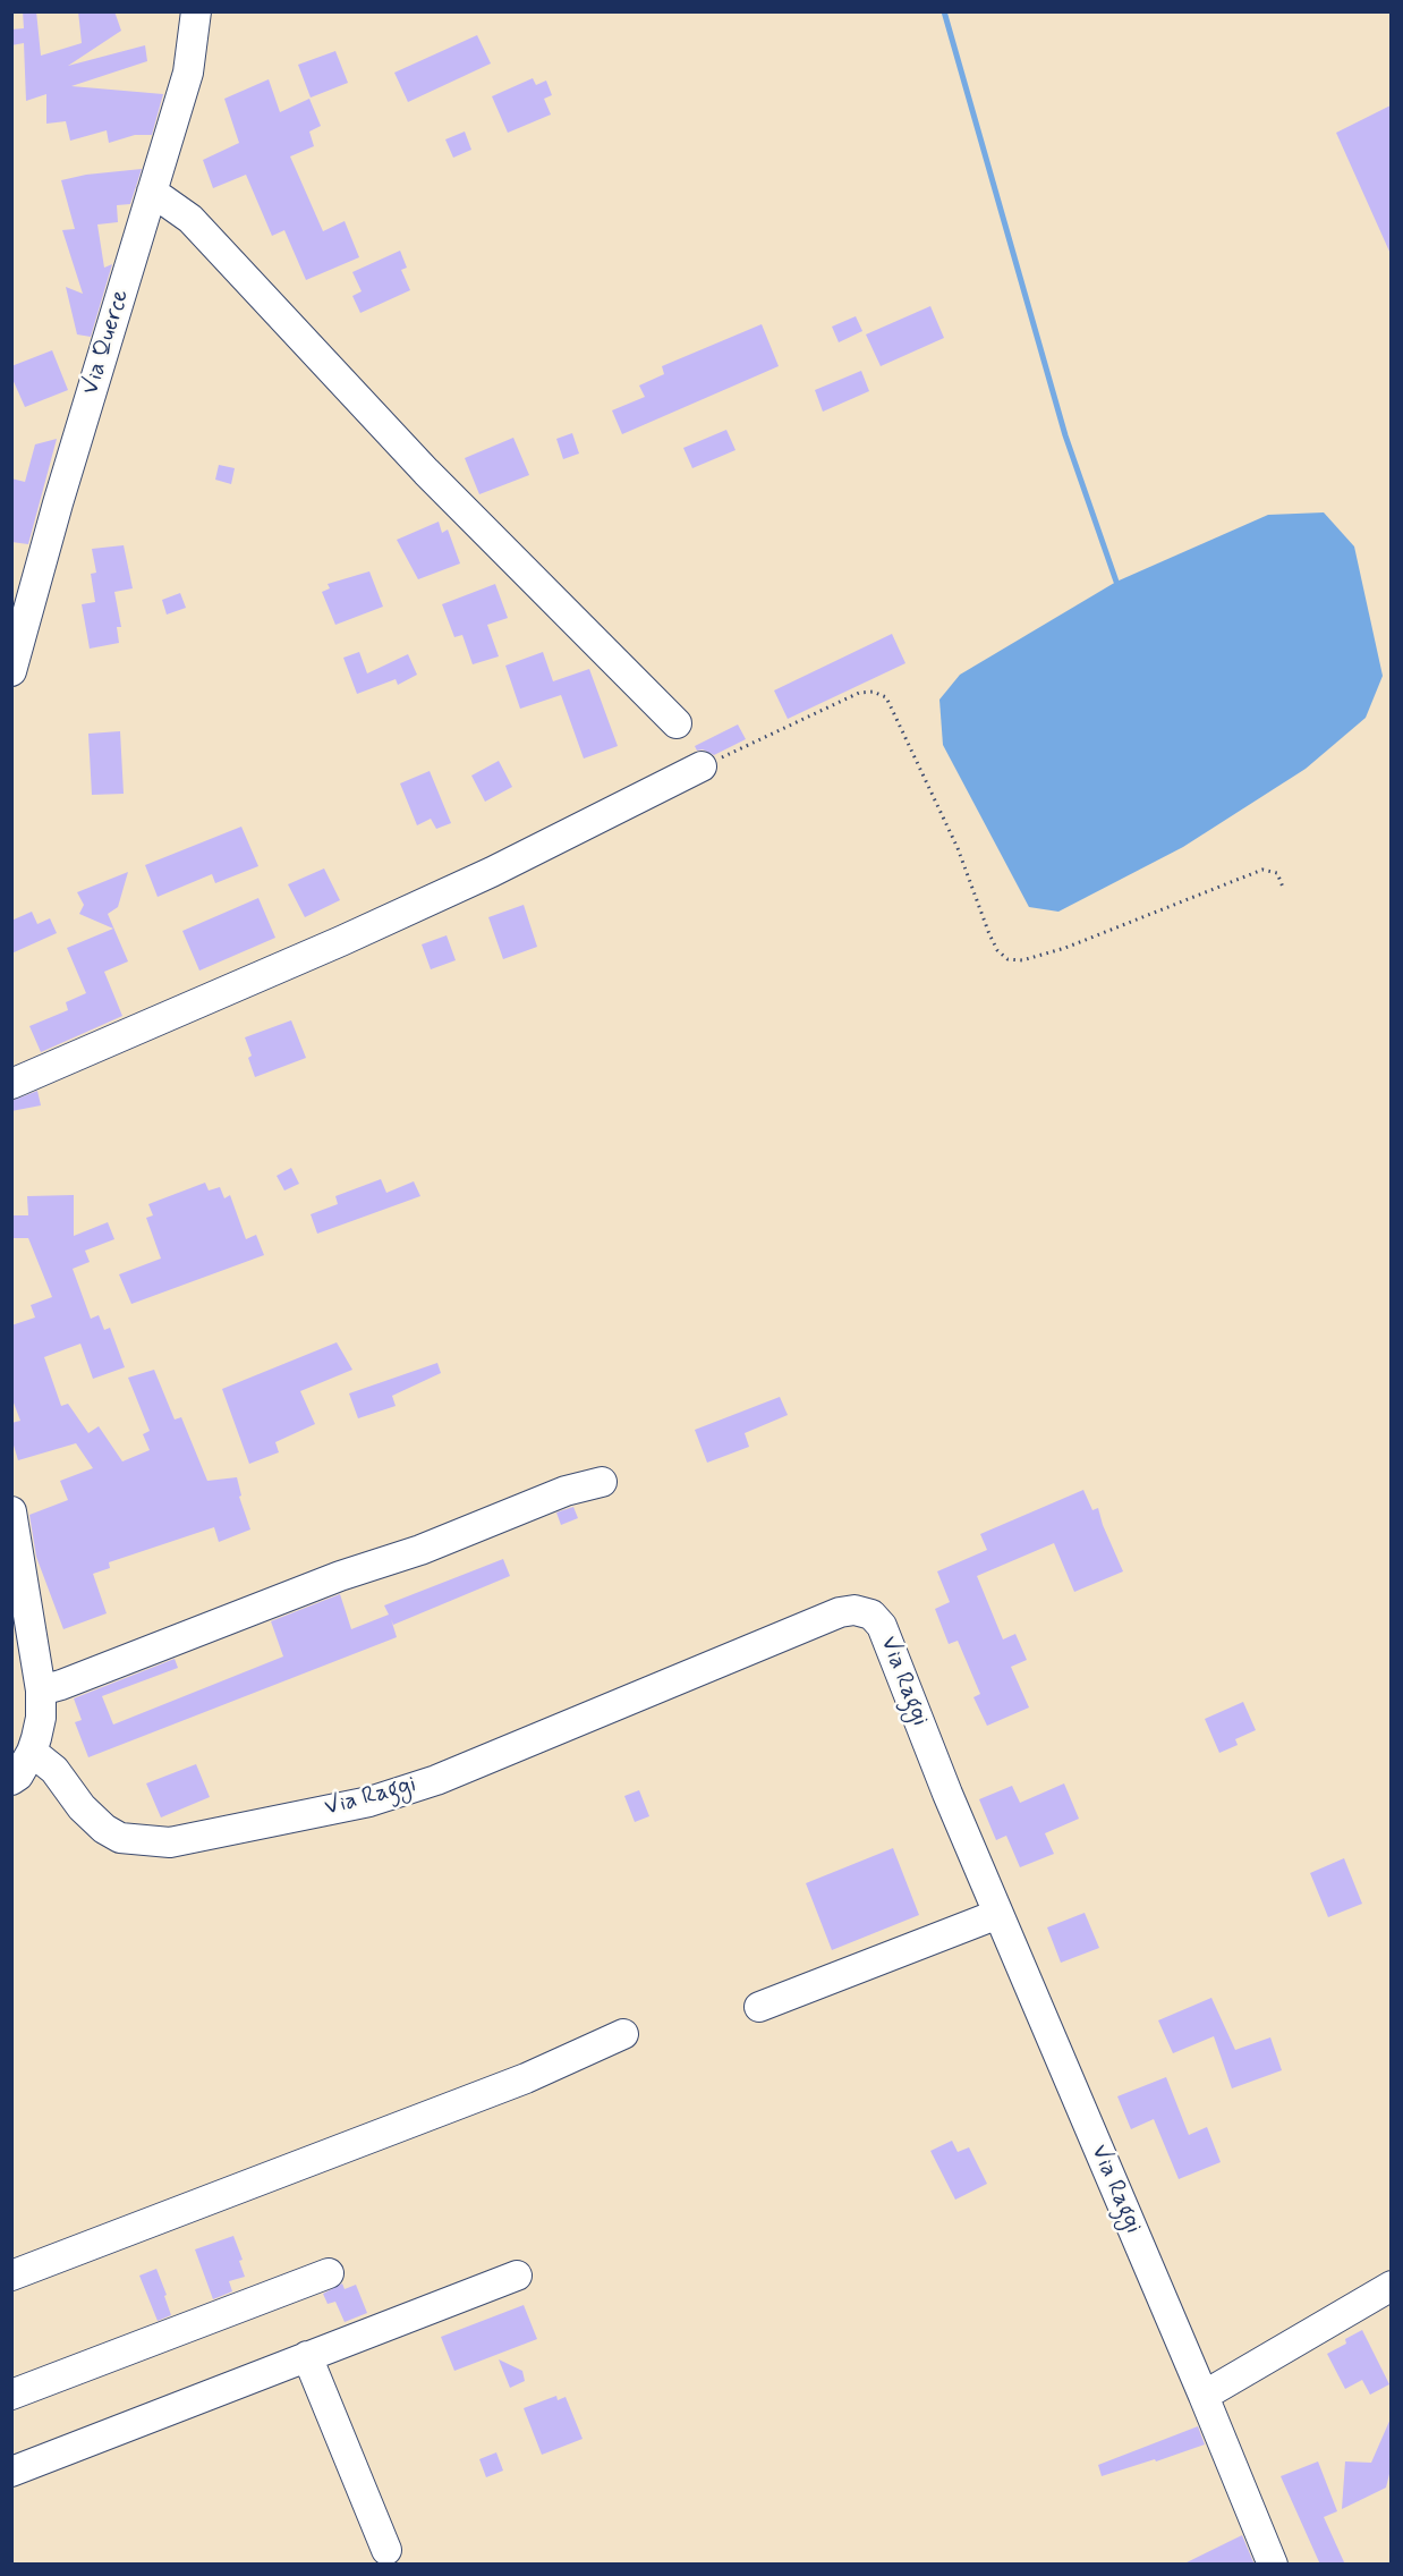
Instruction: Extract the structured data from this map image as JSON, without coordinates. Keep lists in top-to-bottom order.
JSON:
{
  "streets": {
    "street": ["Via Querce", "Via Raggi"]
  }
}
